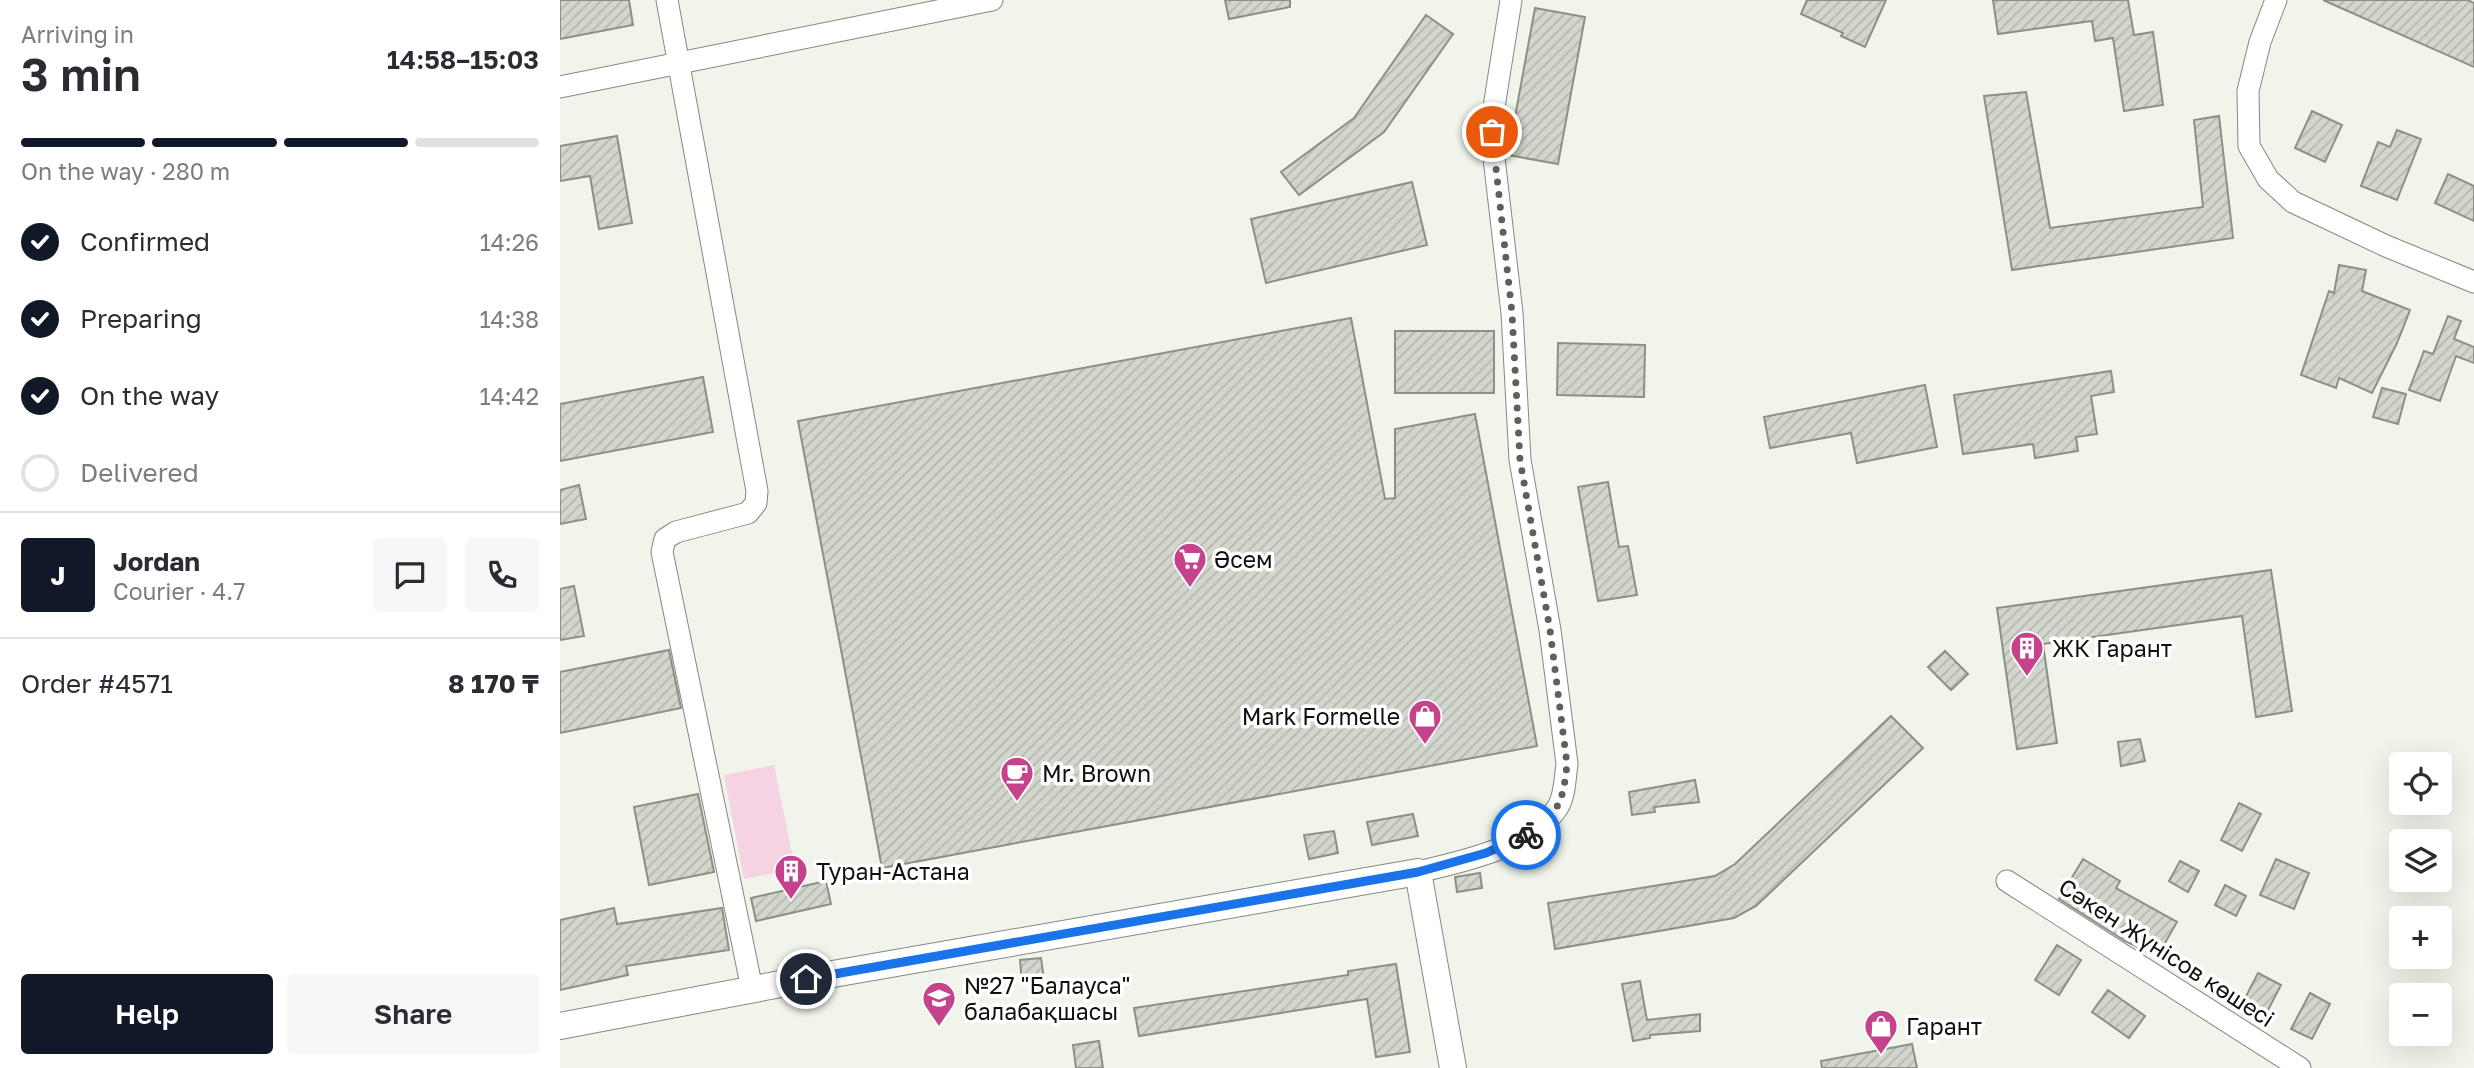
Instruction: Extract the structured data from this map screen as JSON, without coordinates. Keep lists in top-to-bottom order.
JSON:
{
  "streets": {
    "street": ["Сәкен Жүнісов көшесі"]
  },
  "places": {
    "supermarket": ["Әсем"],
    "building": ["ЖК Гарант", "Туран-Астана"],
    "shop": ["Mark Formelle", "Гарант"],
    "cafe": ["Mr. Brown"],
    "school or university": ["№27 \"Балауса\" балабақшасы"]
  },
  "page": {
    "heading": ["3 min", "Arriving in", "14:58–15:03"],
    "panel": [
      "Jordan",
      "Courier · 4.7",
      "Order #4571",
      "8 170 ₸"
    ],
    "bar": "On the way · 280 m",
    "list": [
      ["Confirmed", "14:26"],
      ["Preparing", "14:38"],
      ["On the way", "14:42"],
      "Delivered"
    ],
    "round": "J",
    "map_buttons": ["+", "−"],
    "buttons": ["Help", "Share"]
  }
}
